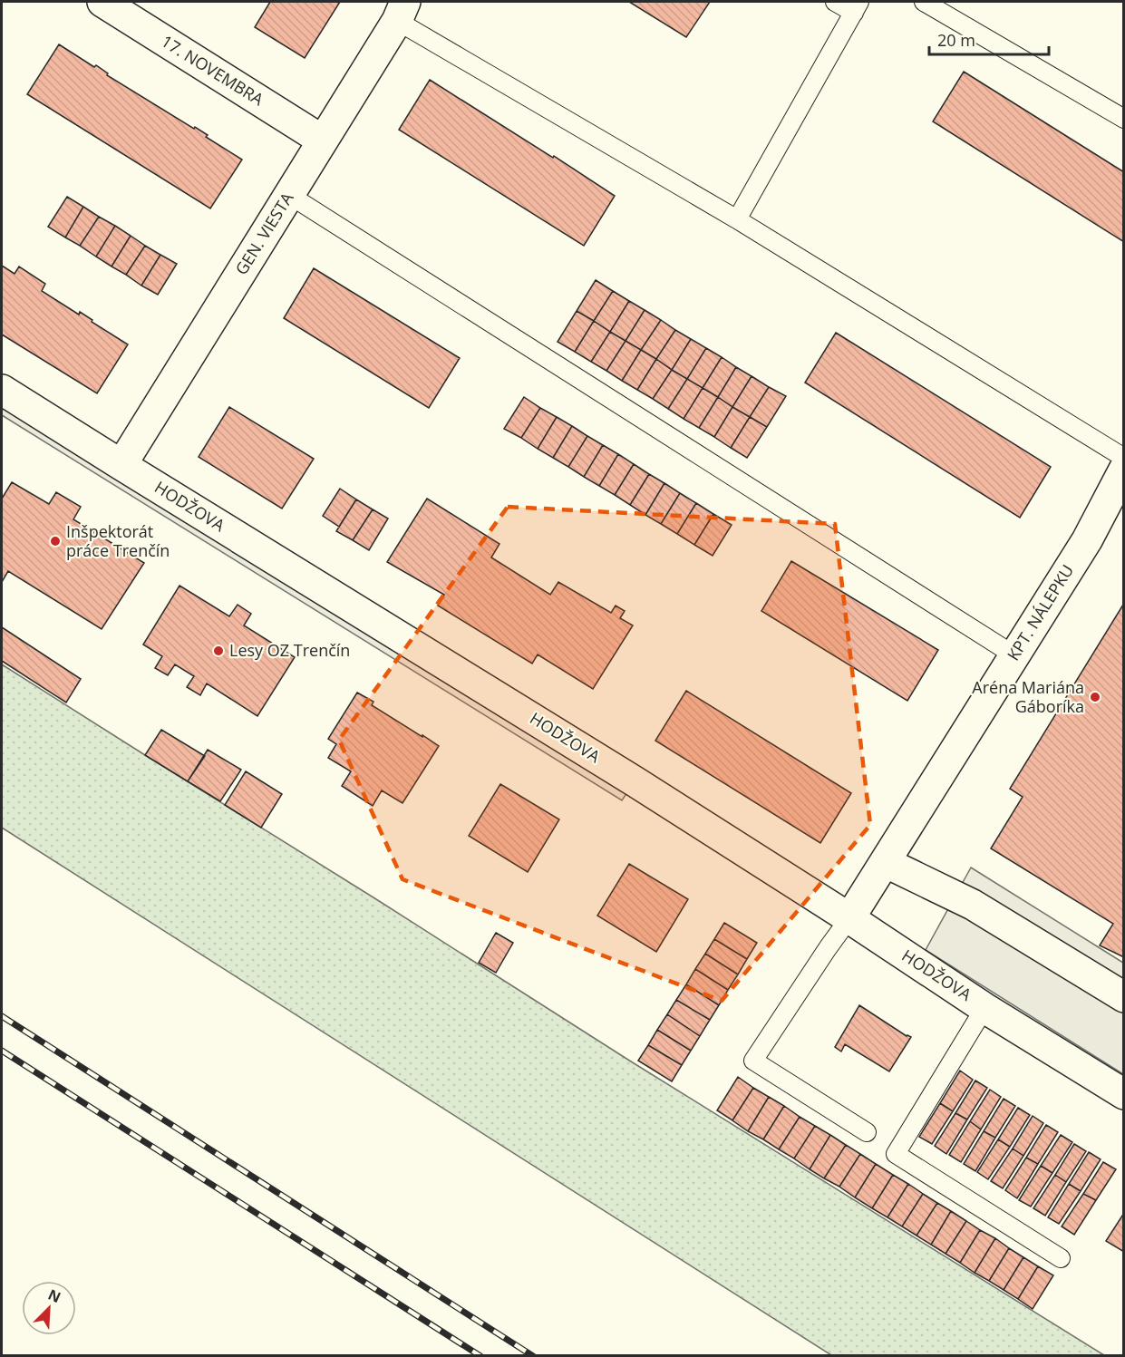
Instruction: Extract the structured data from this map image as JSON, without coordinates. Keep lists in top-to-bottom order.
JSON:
{
  "streets": {
    "street": [
      "17. NOVEMBRA",
      "GEN. VIESTA",
      "HODŽOVA",
      "KPT. NÁLEPKU"
    ]
  },
  "crossings": [
    ["17. NOVEMBRA", "GEN. VIESTA"],
    ["GEN. VIESTA", "HODŽOVA"],
    ["HODŽOVA", "KPT. NÁLEPKU"]
  ],
  "places": ["Inšpektorát práce Trenčín", "Lesy OZ Trenčín", "Aréna Mariána Gáboríka"],
  "scale_bar": "20 m",
  "north": "top right"
}
